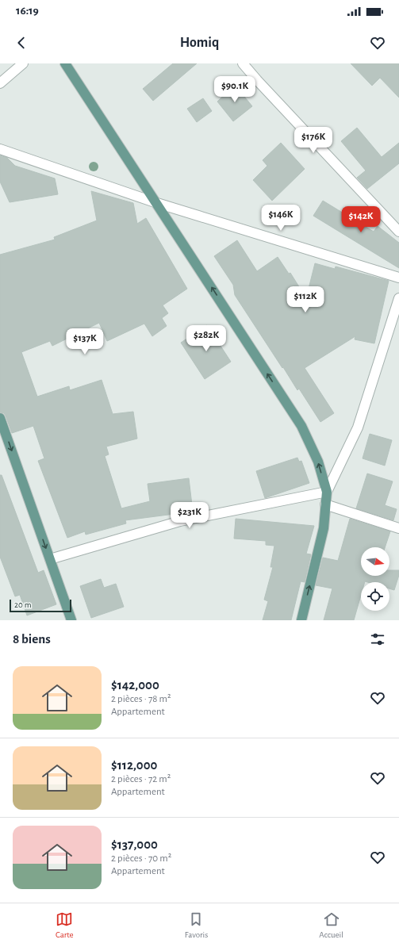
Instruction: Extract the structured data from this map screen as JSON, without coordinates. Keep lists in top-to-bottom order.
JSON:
{
  "scale_bar": "20 m",
  "north": "right",
  "page": {
    "status": "16:19",
    "header": "Homiq",
    "price": [
      "$90.1K",
      "$176K",
      "$146K",
      "$142K",
      "$112K",
      "$282K",
      "$137K",
      "$231K"
    ],
    "scale": "20 m",
    "heading": "8 biens",
    "list": [
      {
        "name": "$142,000",
        "note": "2 pièces · 78 m² · Appartement"
      },
      {
        "name": "$112,000",
        "note": "2 pièces · 72 m² · Appartement"
      },
      {
        "name": "$137,000",
        "note": "2 pièces · 70 m² · Appartement"
      }
    ],
    "tabs": ["Carte", "Favoris", "Accueil"]
  }
}
